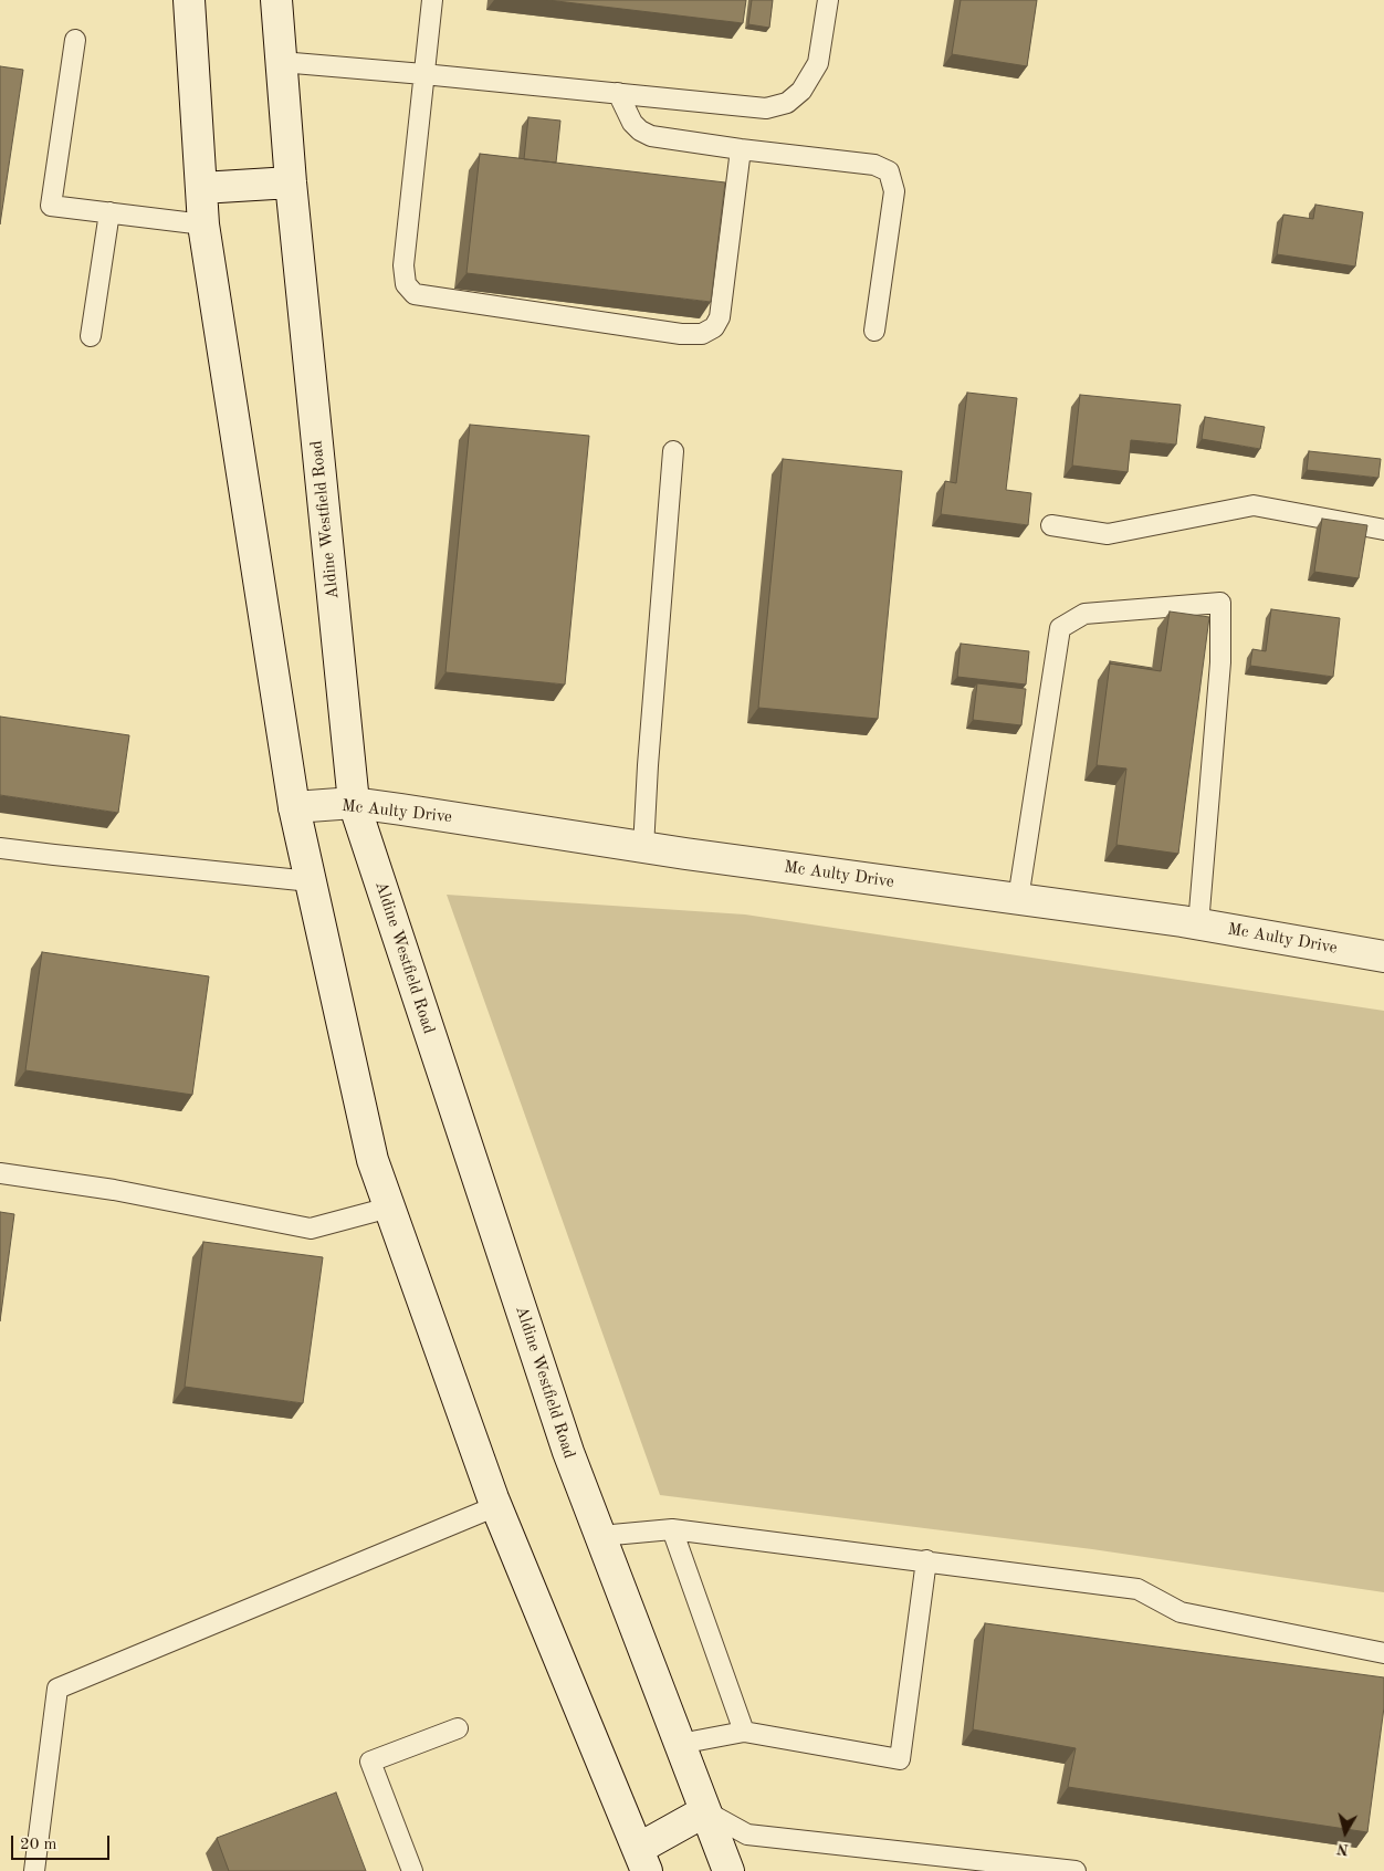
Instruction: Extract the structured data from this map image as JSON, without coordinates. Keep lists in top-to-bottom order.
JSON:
{
  "streets": {
    "main road": ["Aldine Westfield Road", "Mc Aulty Drive"]
  },
  "crossings": [
    ["Aldine Westfield Road", "Mc Aulty Drive"]
  ],
  "scale_bar": "20 m",
  "north": "bottom"
}
